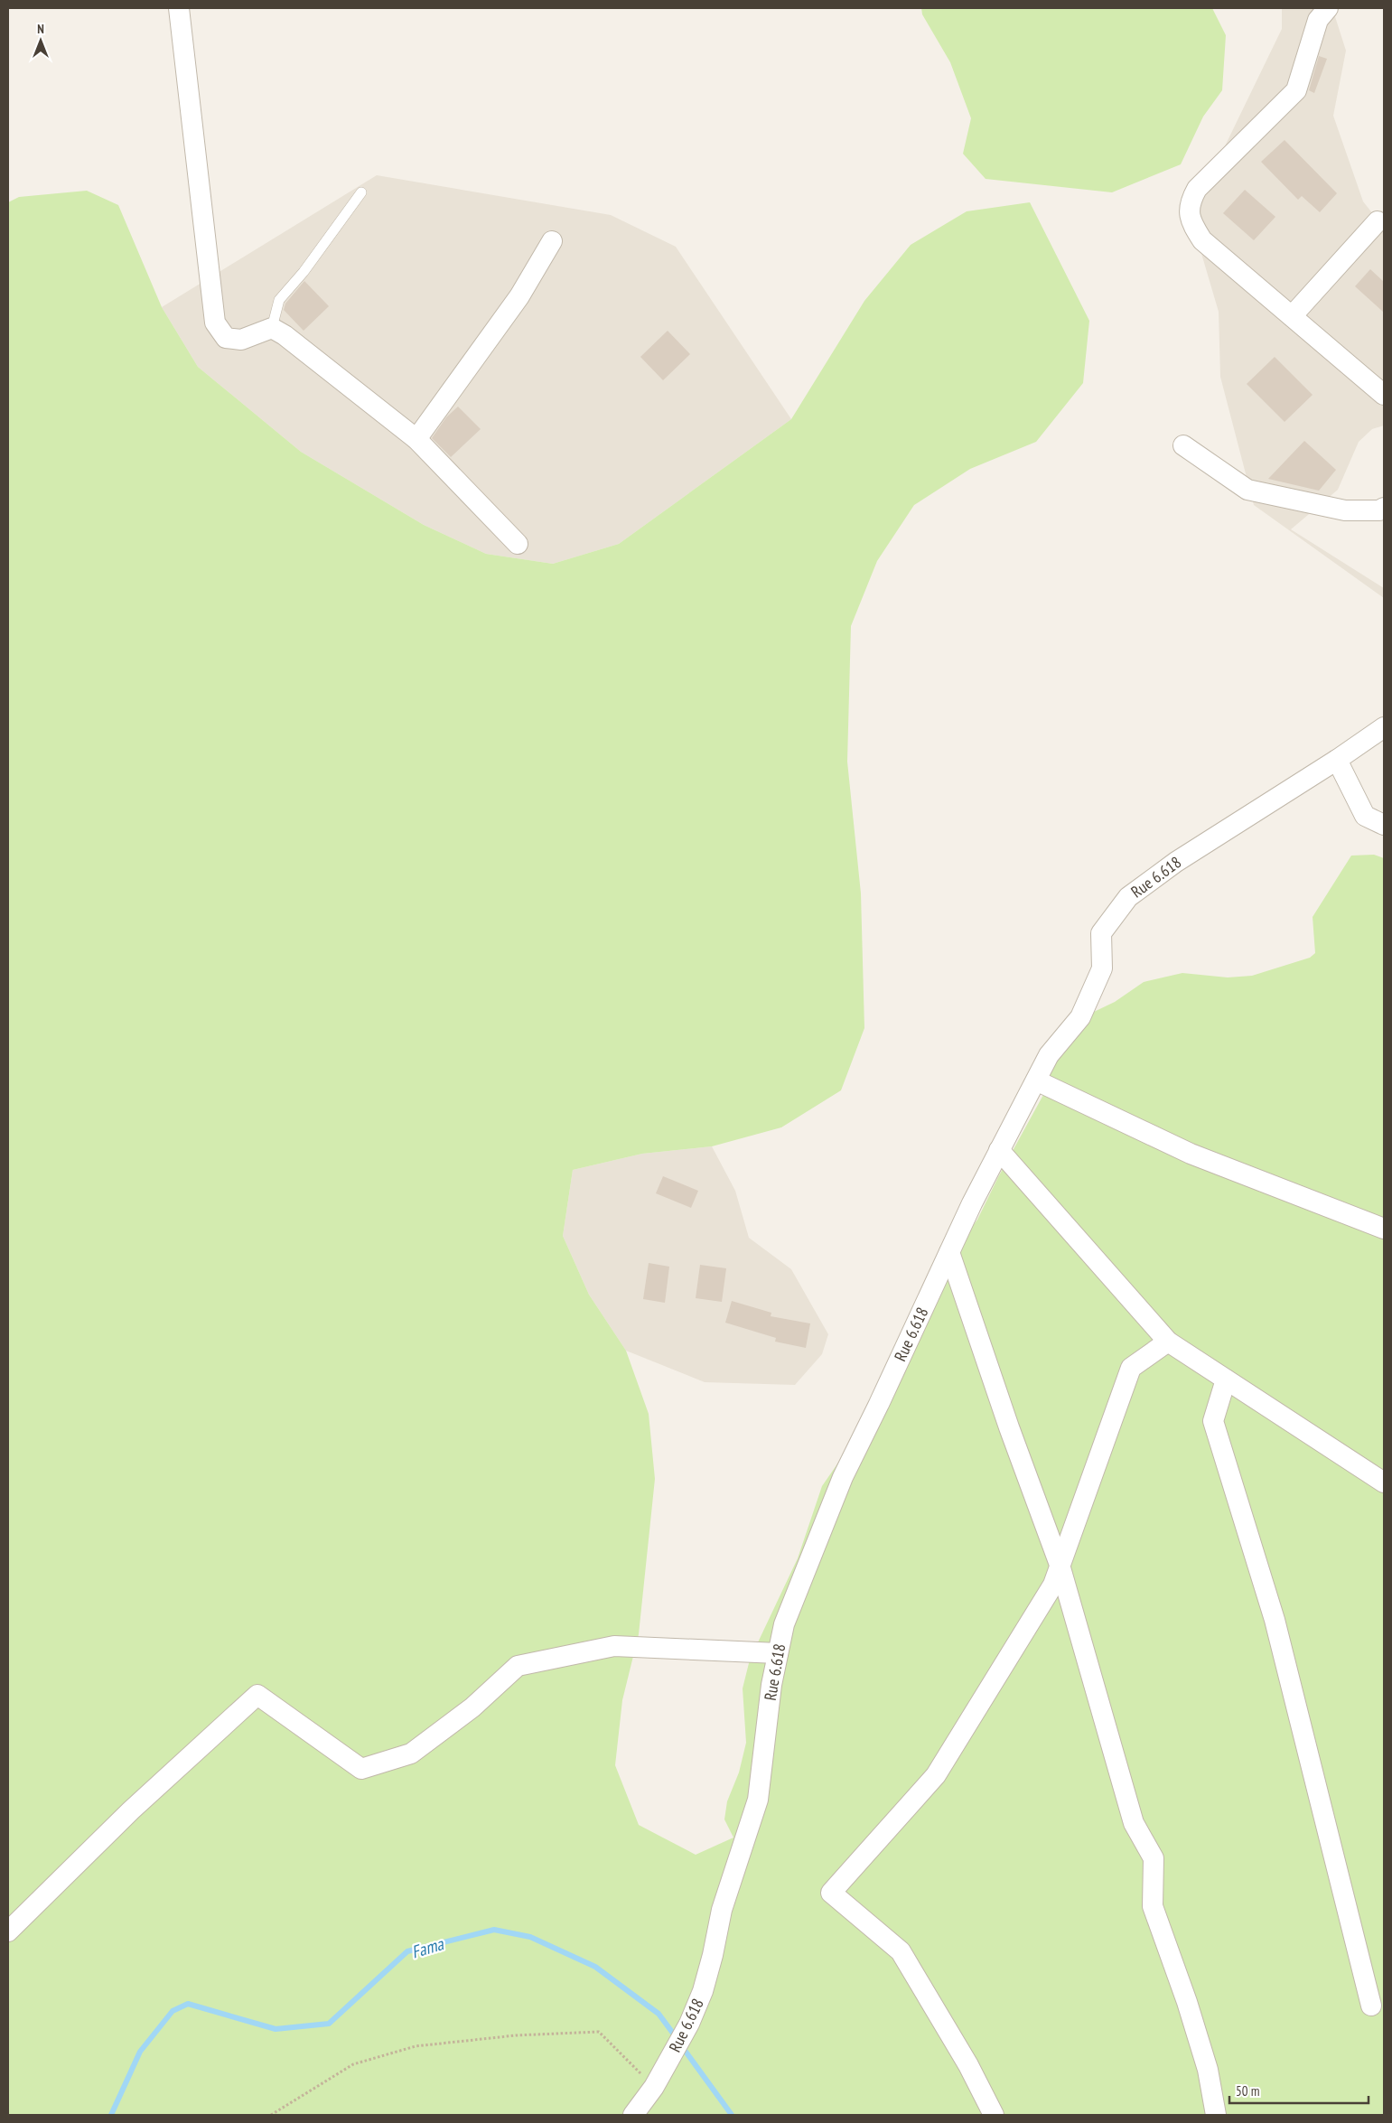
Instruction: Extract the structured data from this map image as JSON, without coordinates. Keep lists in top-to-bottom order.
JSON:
{
  "streets": {
    "street": ["Rue 6.618"]
  },
  "water": ["Fama"],
  "scale_bar": "50 m",
  "north": "top"
}
